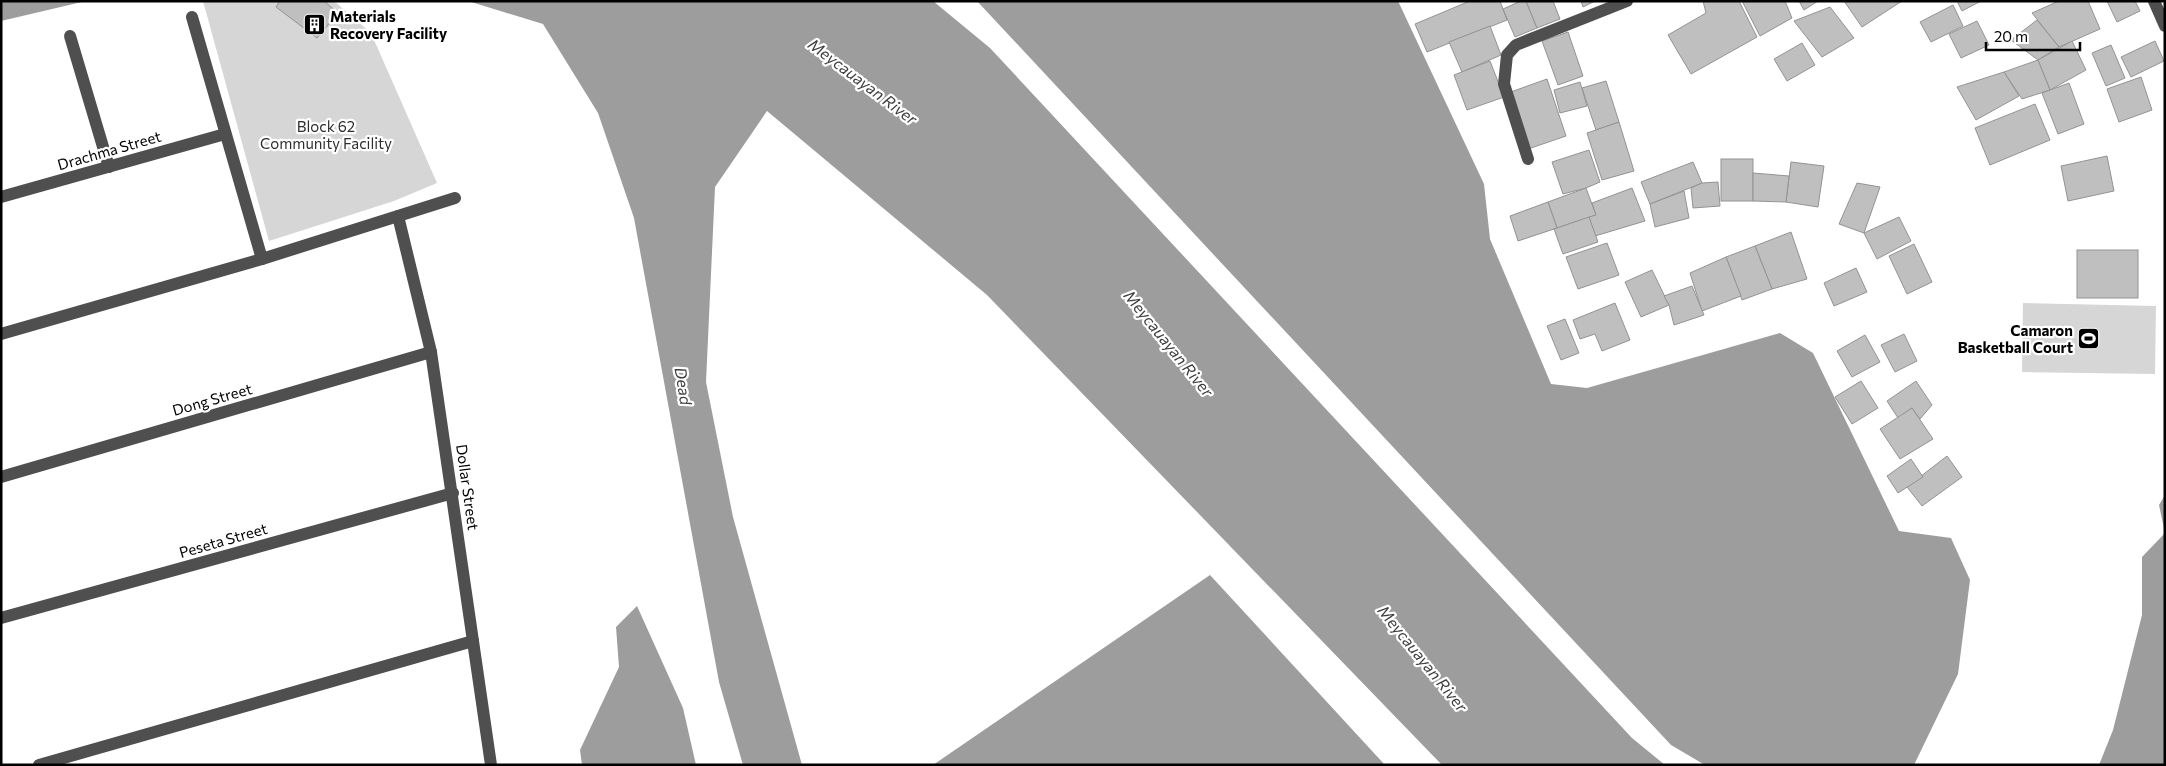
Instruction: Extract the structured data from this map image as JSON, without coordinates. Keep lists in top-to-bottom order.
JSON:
{
  "streets": {
    "street": [
      "Drachma Street",
      "Dong Street",
      "Dollar Street",
      "Peseta Street"
    ]
  },
  "crossings": [
    ["Dong Street", "Dollar Street"],
    ["Dollar Street", "Peseta Street"]
  ],
  "water": ["Meycauayan River", "Dead"],
  "parks": ["Block 62 Community Facility"],
  "places": {
    "building": ["Materials Recovery Facility"],
    "sports": ["Camaron Basketball Court"]
  },
  "scale_bar": "20 m"
}
